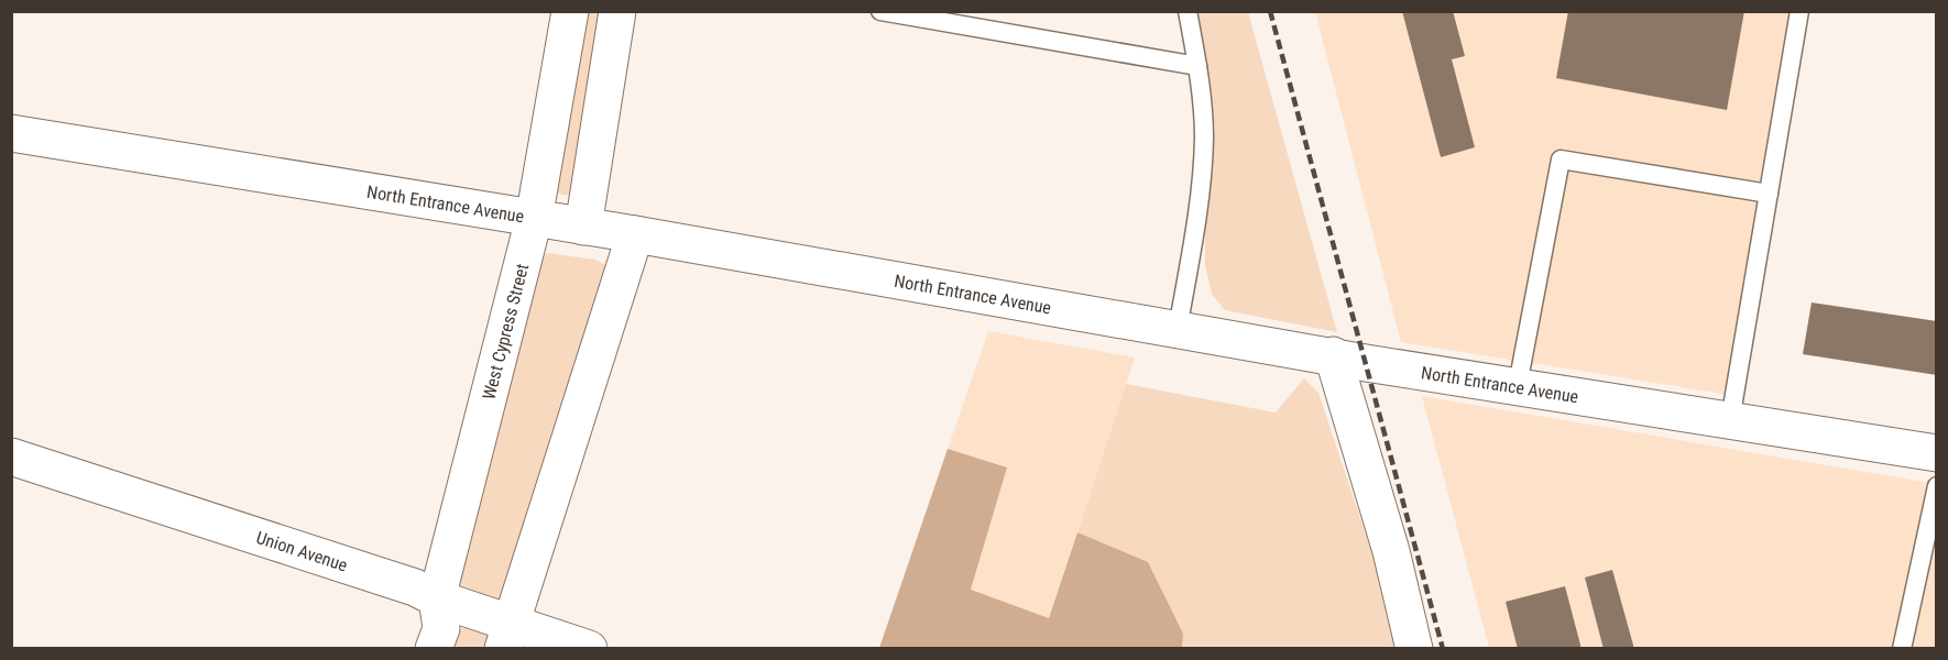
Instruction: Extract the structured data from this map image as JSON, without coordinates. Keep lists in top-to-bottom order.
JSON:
{
  "streets": {
    "street": ["North Entrance Avenue", "West Cypress Street", "Union Avenue"]
  },
  "crossings": [
    ["North Entrance Avenue", "West Cypress Street"],
    ["West Cypress Street", "Union Avenue"]
  ]
}
